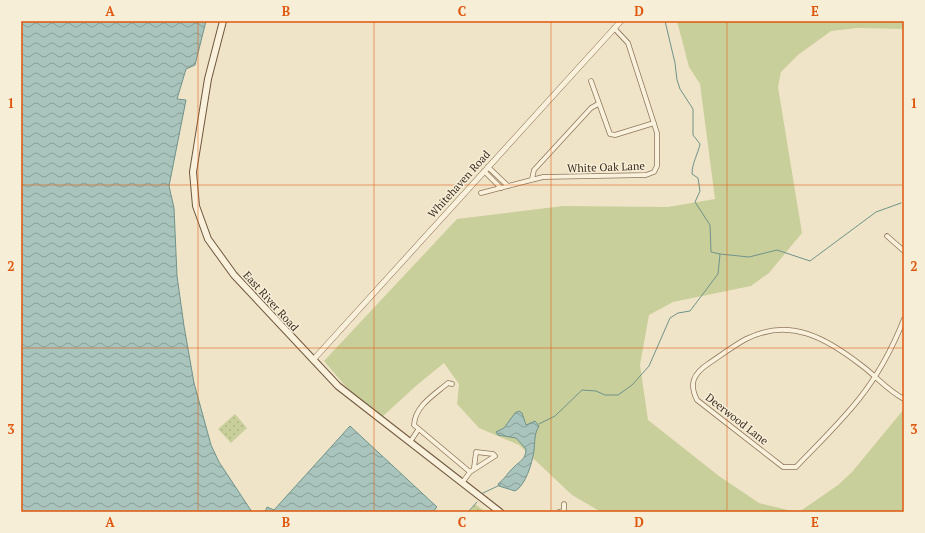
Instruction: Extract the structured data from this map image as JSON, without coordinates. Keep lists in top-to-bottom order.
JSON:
{
  "streets": {
    "main road": ["East River Road"],
    "street": ["White Oak Lane", "Whitehaven Road", "Deerwood Lane"]
  },
  "crossings": [
    ["White Oak Lane", "Whitehaven Road"],
    ["Whitehaven Road", "East River Road"]
  ],
  "grid": {
    "columns": [
      "A",
      "B",
      "C",
      "D",
      "E"
    ],
    "rows": ["1", "2", "3"]
  }
}
